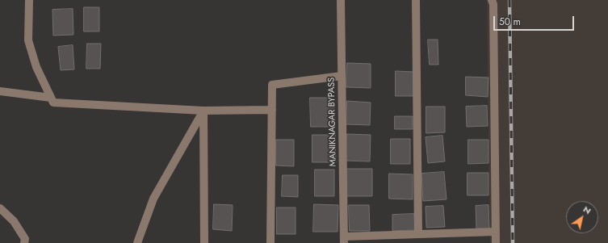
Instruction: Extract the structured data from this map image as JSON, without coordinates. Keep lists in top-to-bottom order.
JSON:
{
  "streets": {
    "street": ["MANIKNAGAR BYPASS"]
  },
  "scale_bar": "50 m",
  "north": "top right"
}
